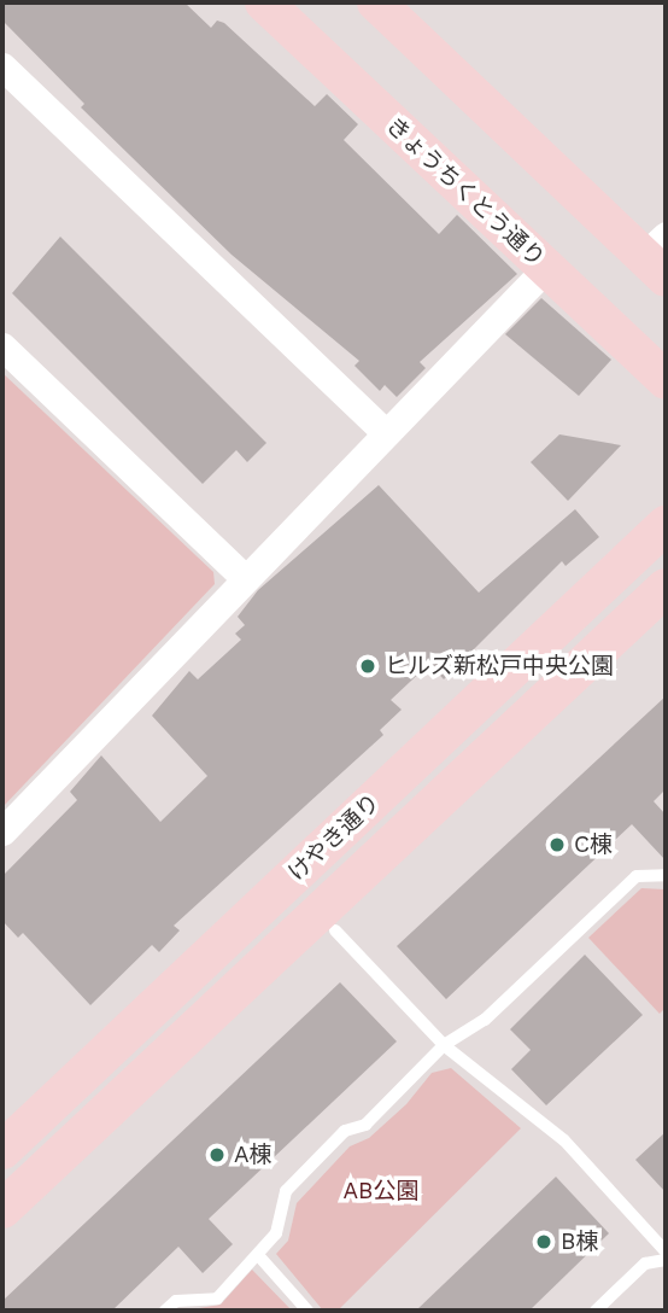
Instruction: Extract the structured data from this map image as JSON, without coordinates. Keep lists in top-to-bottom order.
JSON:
{
  "streets": {
    "street": ["きょうちくとう通り", "けやき通り"]
  },
  "parks": ["AB公園"],
  "places": [
    "ヒルズ新松戸中央公園",
    "C棟",
    "A棟",
    "B棟"
  ]
}
